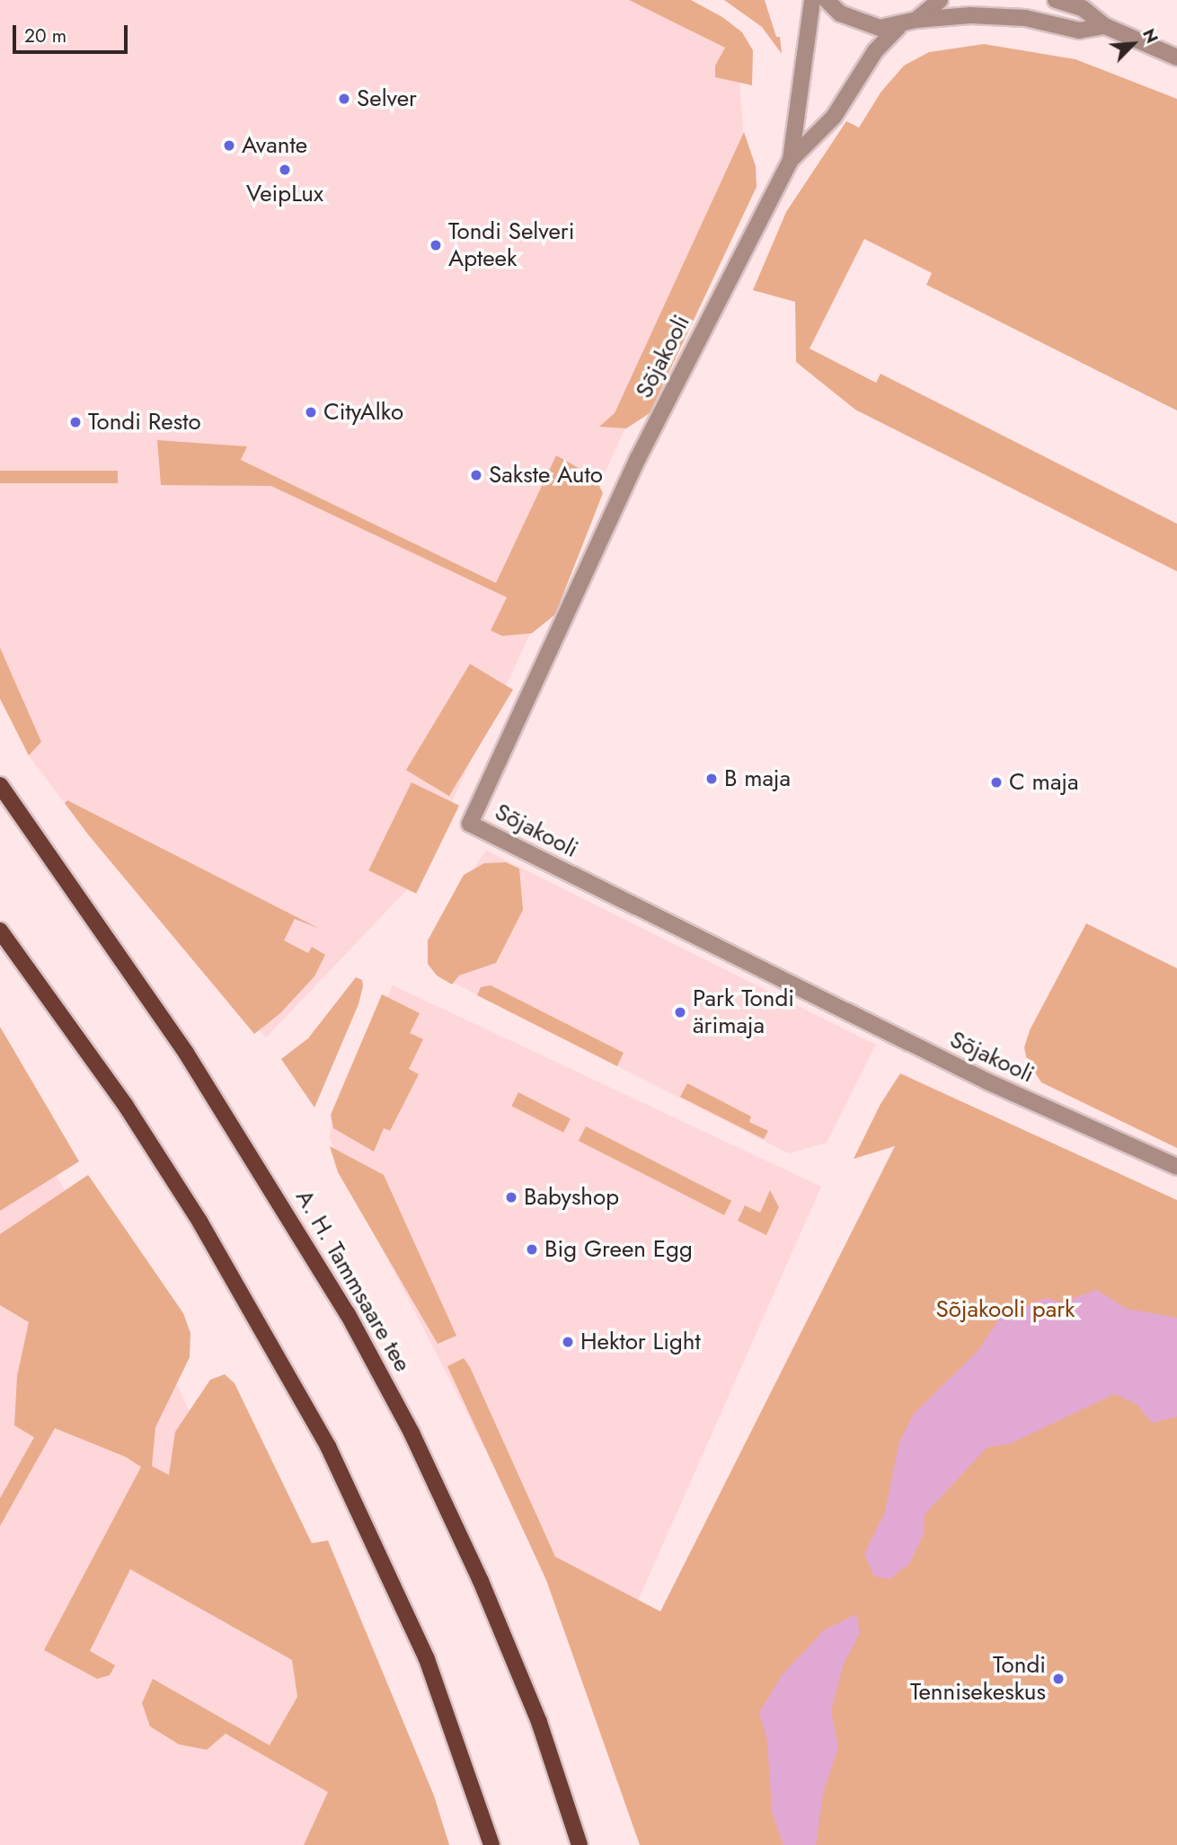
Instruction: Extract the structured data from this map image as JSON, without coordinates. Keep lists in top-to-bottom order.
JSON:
{
  "streets": {
    "main road": ["A. H. Tammsaare tee"],
    "street": ["Sõjakooli"]
  },
  "parks": ["Sõjakooli park"],
  "places": [
    "Selver",
    "Avante",
    "VeipLux",
    "Tondi Selveri Apteek",
    "CityAlko",
    "Tondi Resto",
    "Sakste Auto",
    "B maja",
    "C maja",
    "Park Tondi ärimaja",
    "Babyshop",
    "Big Green Egg",
    "Hektor Light",
    "Tondi Tennisekeskus"
  ],
  "scale_bar": "20 m",
  "north": "top right"
}
